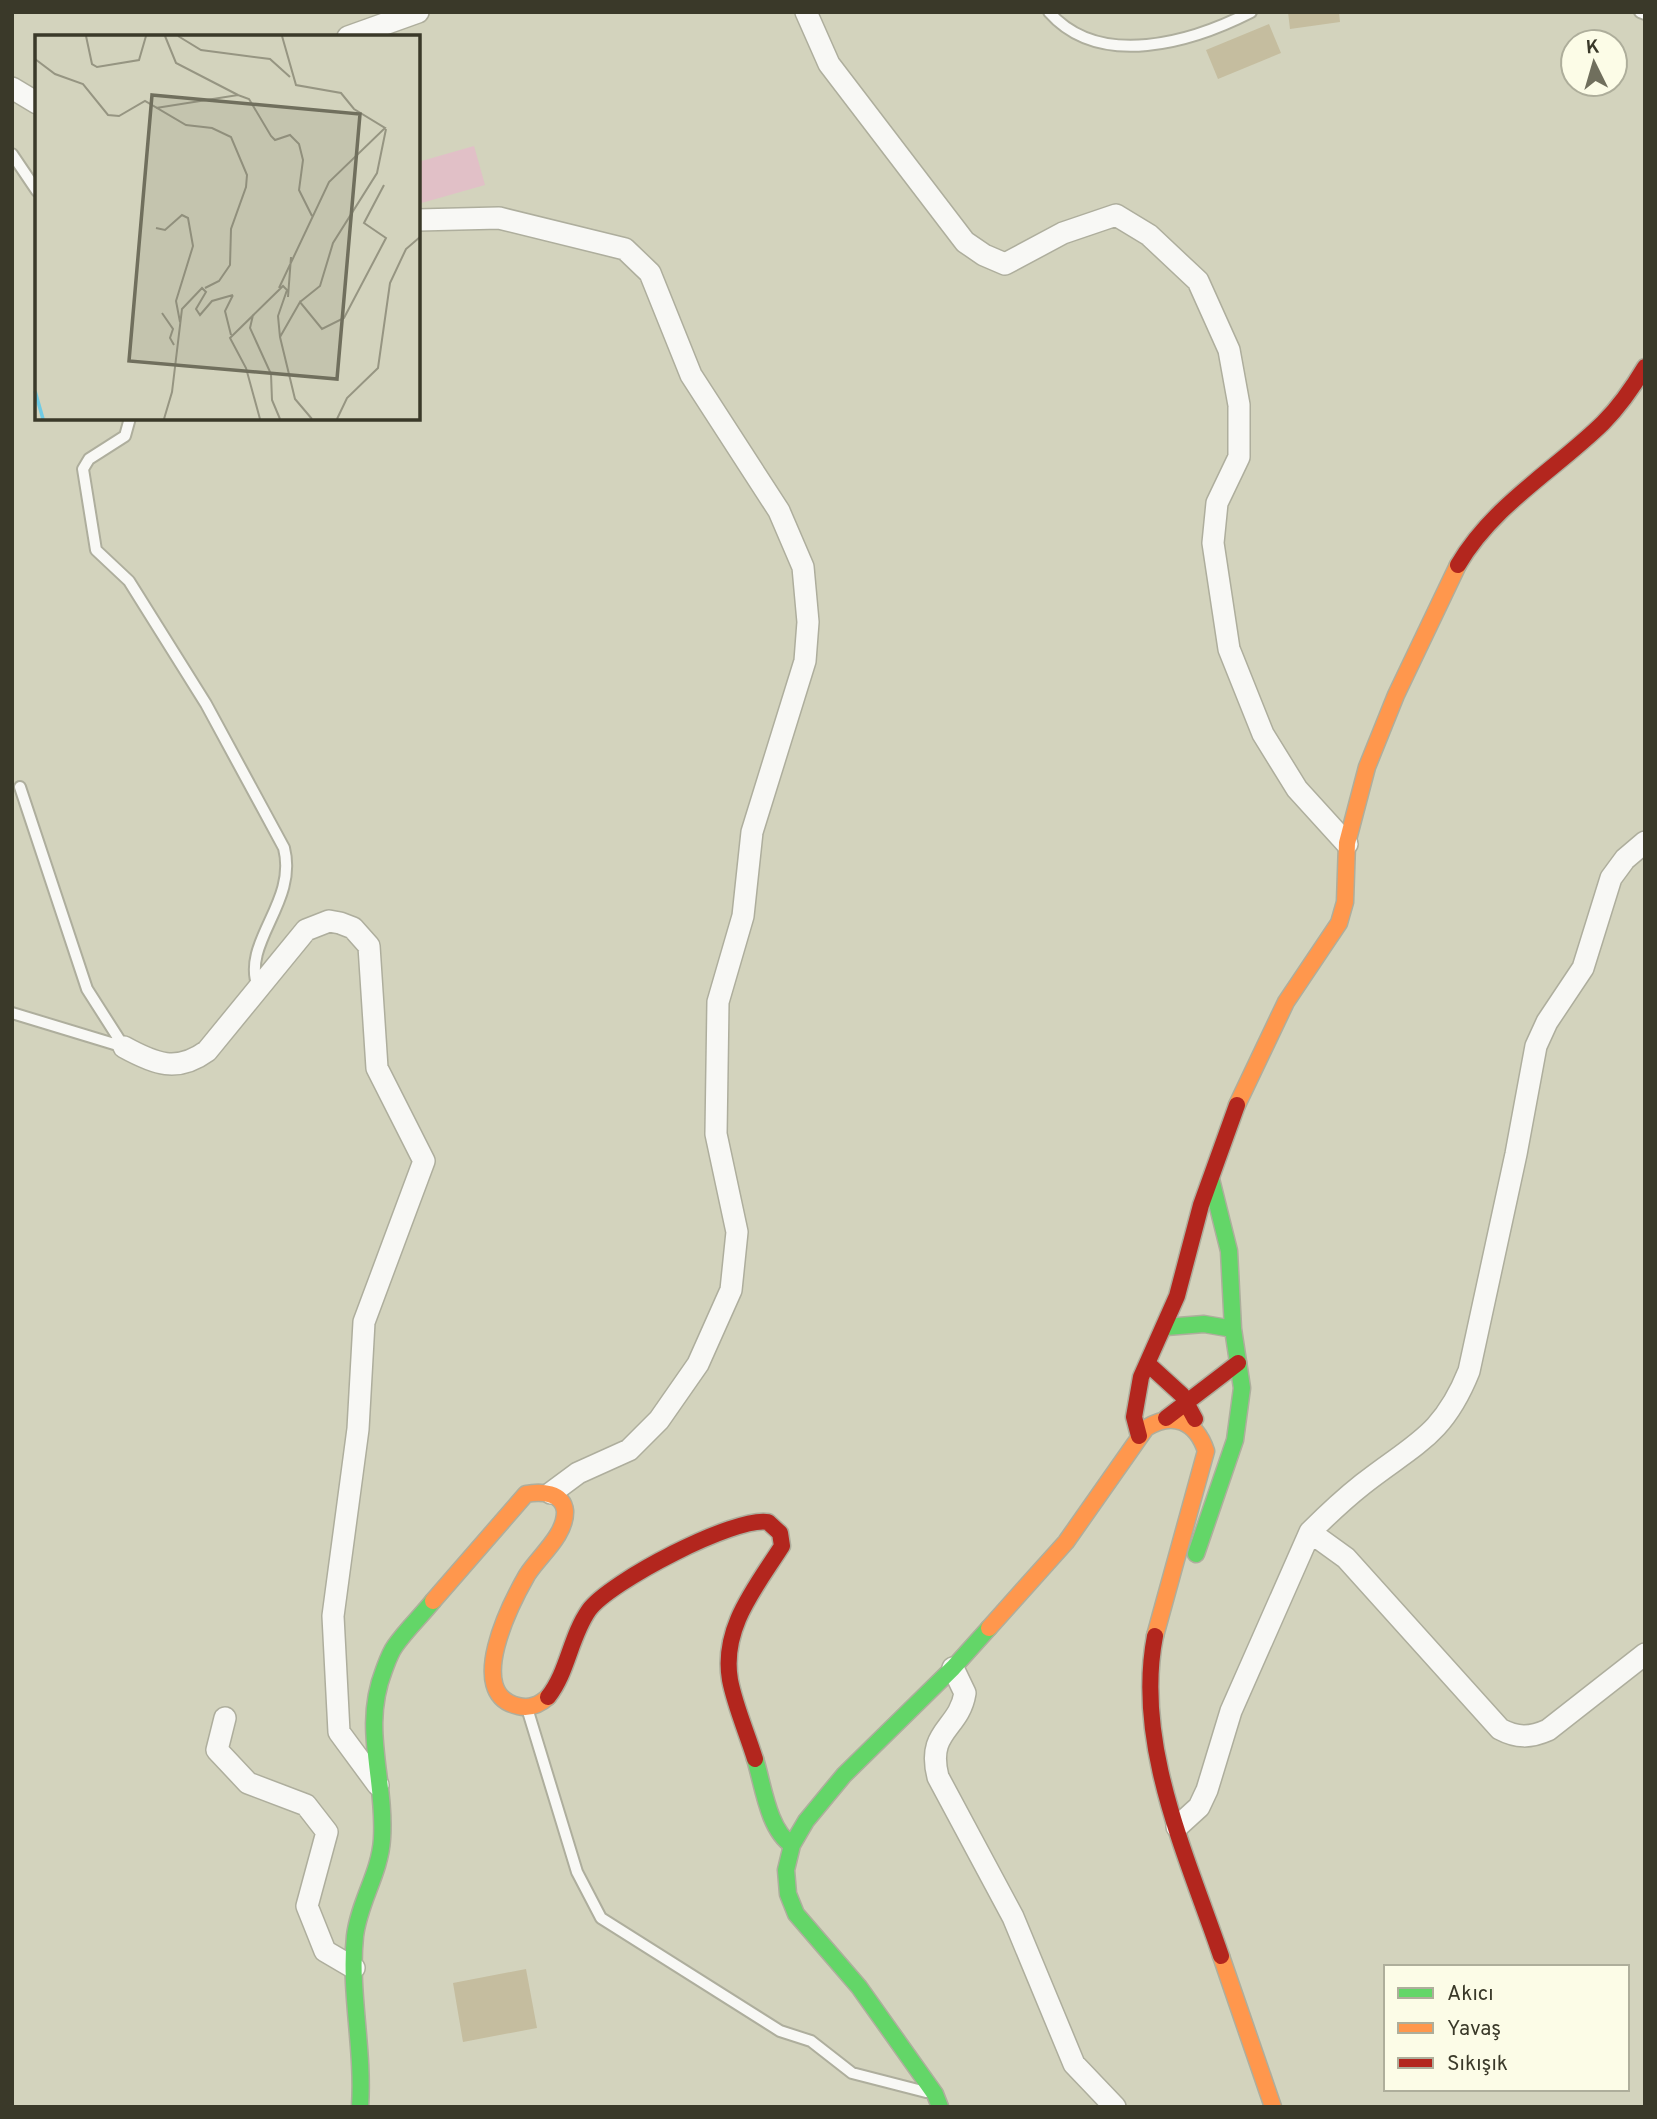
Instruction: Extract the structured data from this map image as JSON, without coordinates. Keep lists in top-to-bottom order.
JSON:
{
  "legend": ["Akıcı", "Yavaş", "Sıkışık"],
  "north": "top"
}
